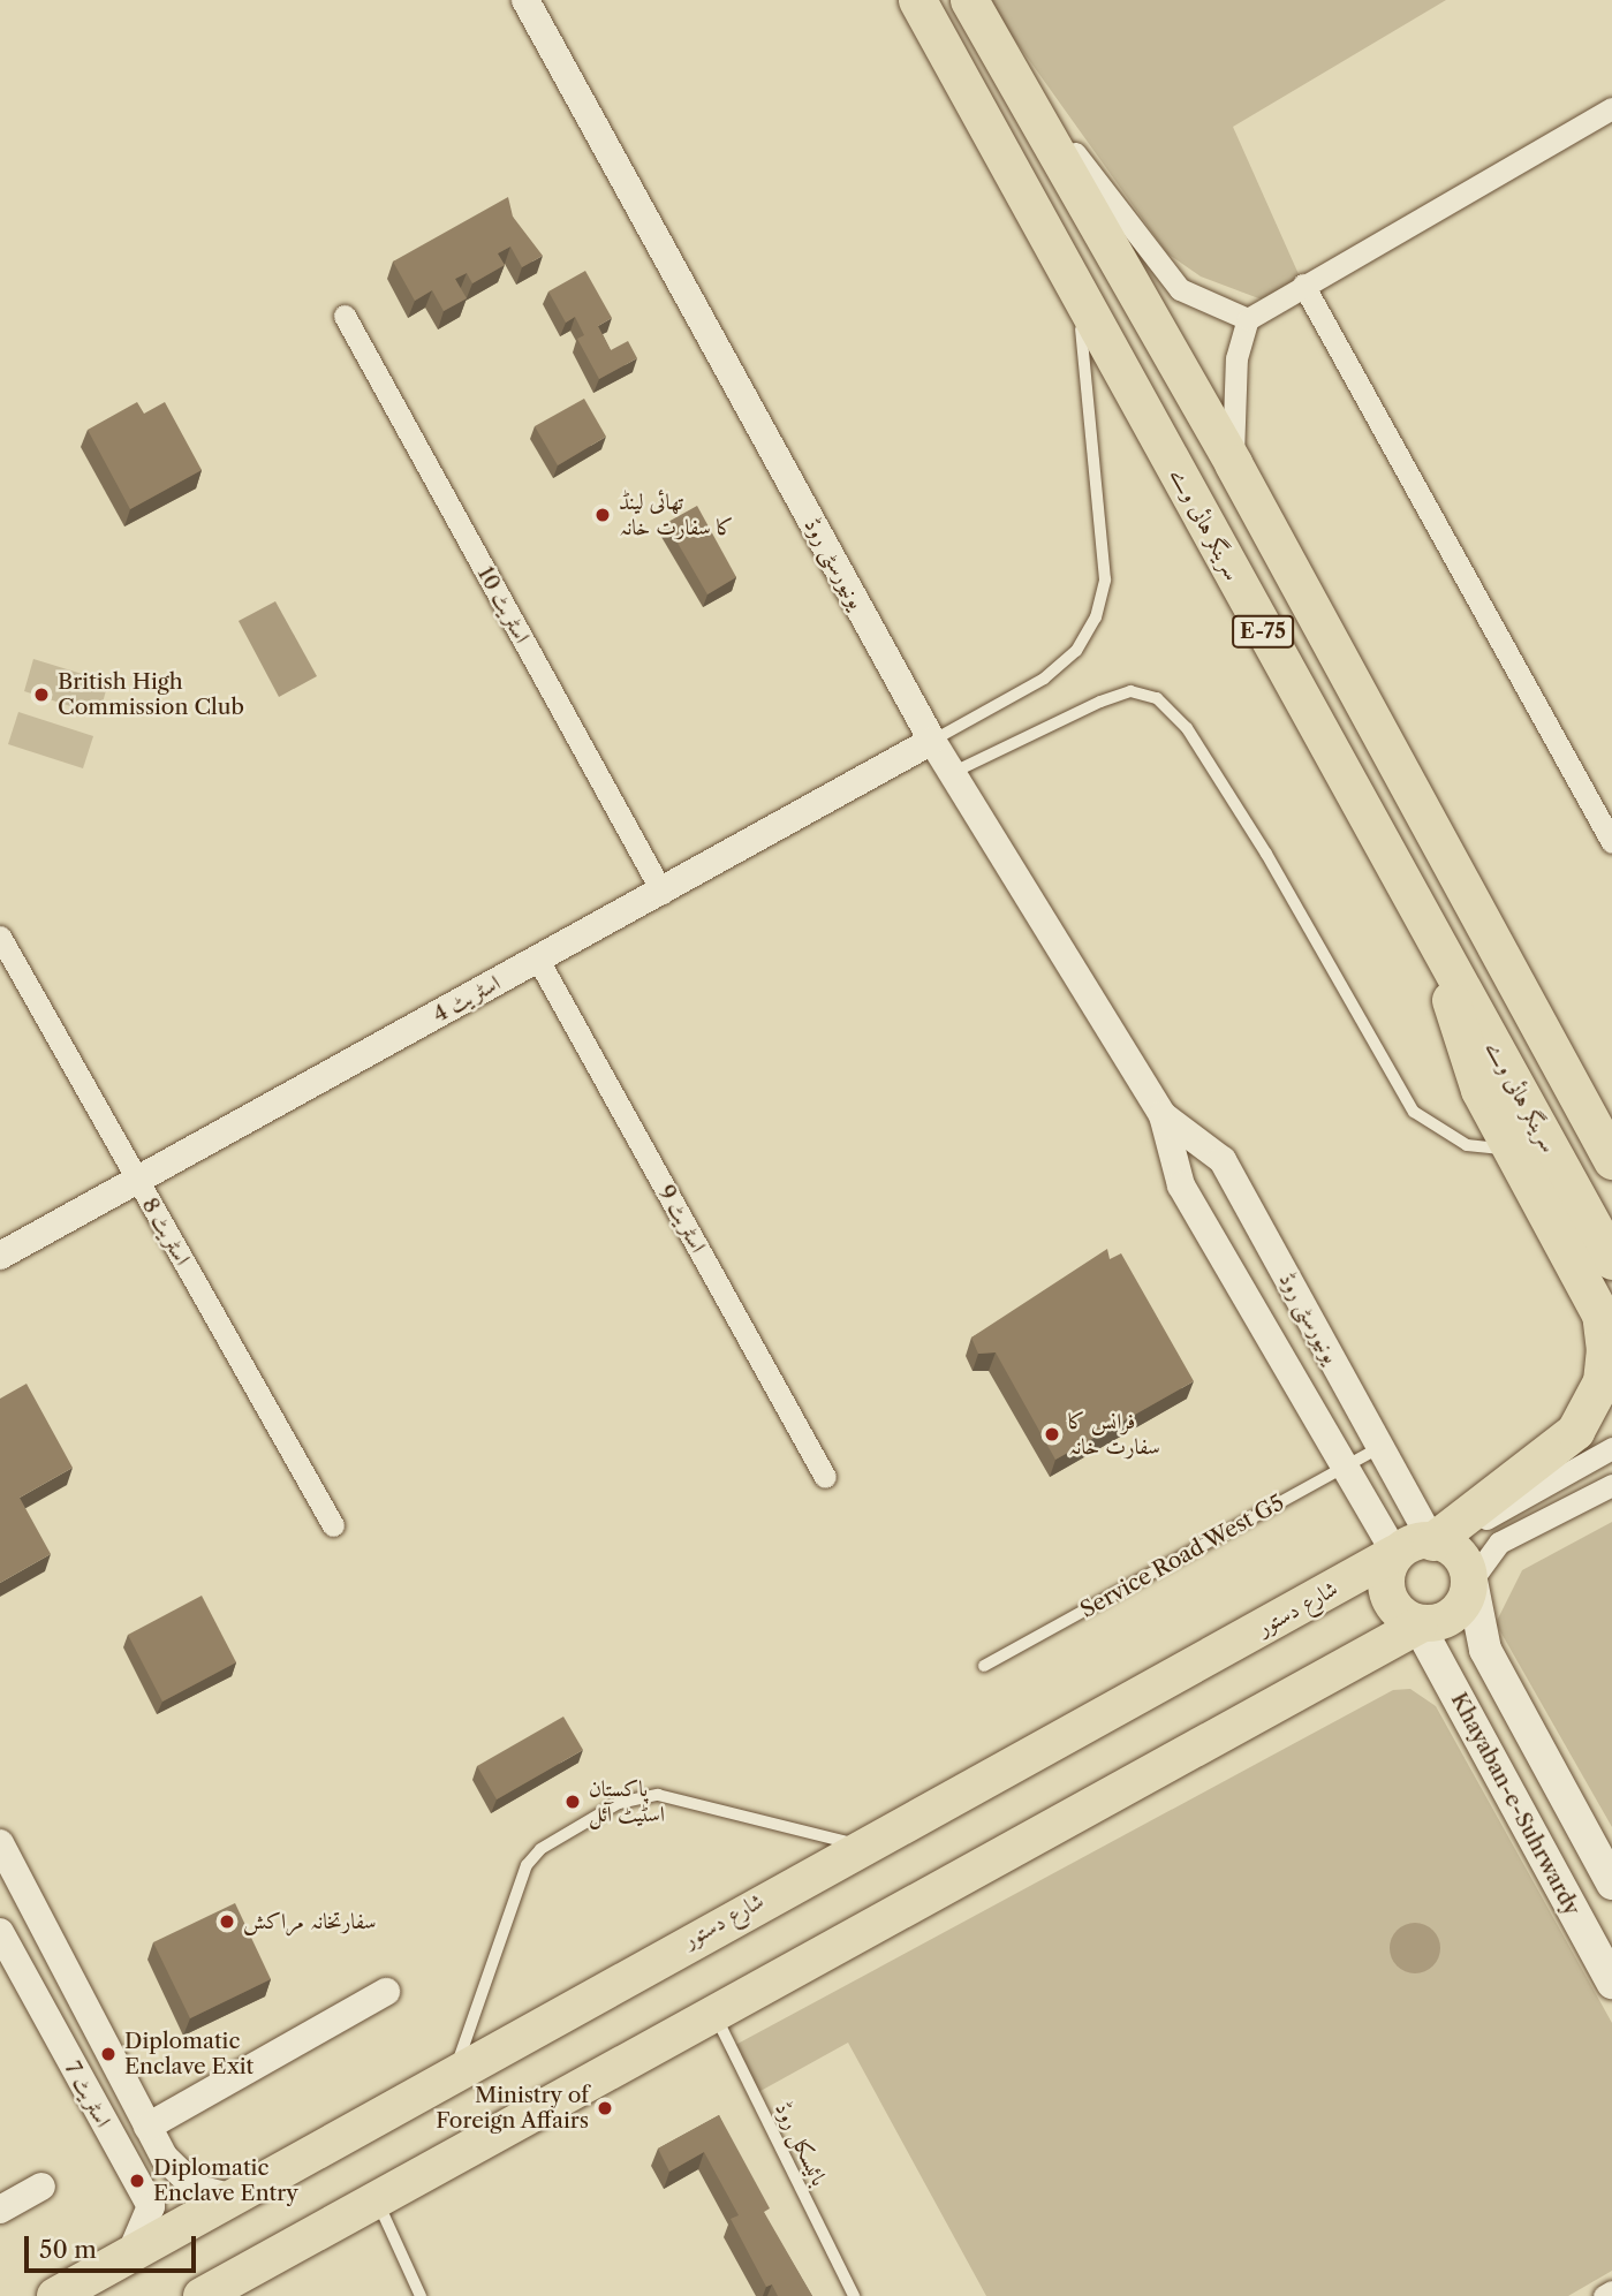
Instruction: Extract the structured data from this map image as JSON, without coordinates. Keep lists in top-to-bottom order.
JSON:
{
  "streets": {
    "highway": ["سرینگر ہائی وے", "E-75"],
    "main road": ["شارع دستور", "Khayaban-e-Suhrwardy"],
    "street": [
      "یونیورسٹی روڈ",
      "اسٹریٹ 10",
      "اسٹریٹ 4",
      "اسٹریٹ 9",
      "اسٹریٹ 8",
      "اسٹریٹ 7"
    ],
    "lane": ["Service Road West G5", "بائیسکل روڈ"]
  },
  "crossings": [
    ["یونیورسٹی روڈ", "اسٹریٹ 4"],
    ["یونیورسٹی روڈ", "Service Road West G5"],
    ["یونیورسٹی روڈ", "شارع دستور"],
    ["یونیورسٹی روڈ", "Khayaban-e-Suhrwardy"],
    ["اسٹریٹ 10", "اسٹریٹ 4"],
    ["اسٹریٹ 4", "اسٹریٹ 9"],
    ["اسٹریٹ 4", "اسٹریٹ 8"],
    ["شارع دستور", "Khayaban-e-Suhrwardy"],
    ["شارع دستور", "اسٹریٹ 7"]
  ],
  "places": [
    "تھائی لینڈ کا سفارت خانہ",
    "British High Commission Club",
    "فرانس کا سفارت خانہ",
    "پاکستان اسٹیٹ آئل",
    "سفارتخانہ مراکش",
    "Diplomatic Enclave Exit",
    "Ministry of Foreign Affairs",
    "Diplomatic Enclave Entry"
  ],
  "scale_bar": "50 m"
}
